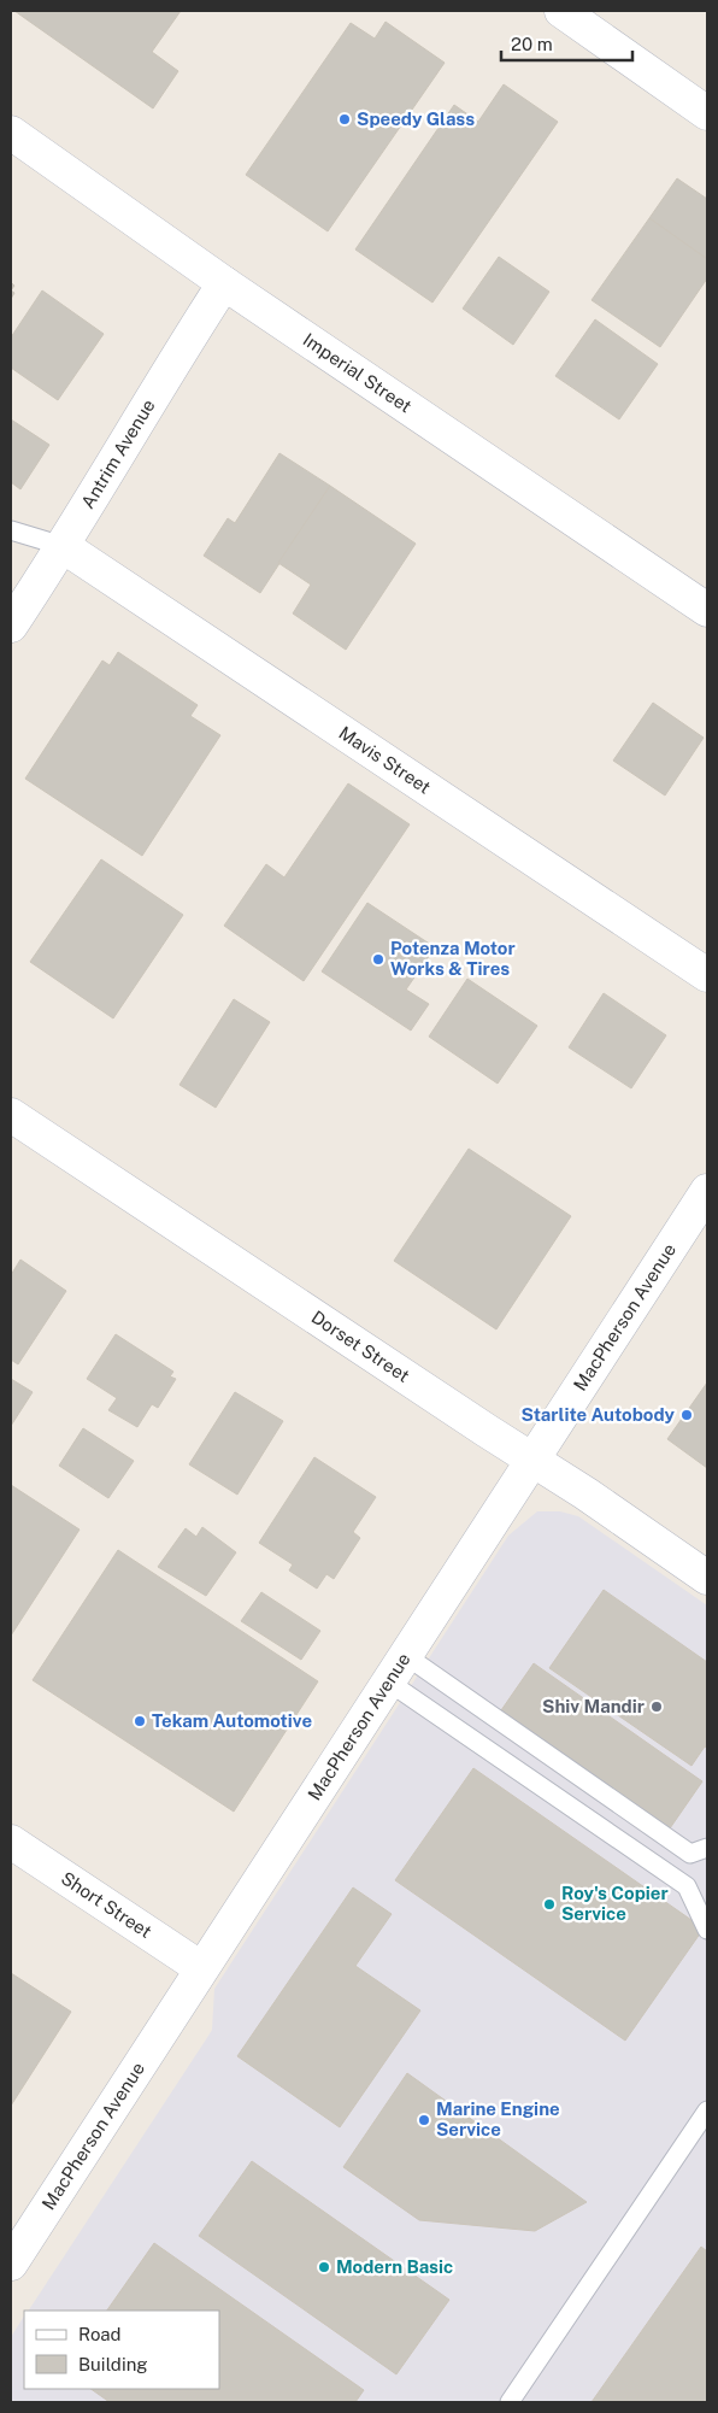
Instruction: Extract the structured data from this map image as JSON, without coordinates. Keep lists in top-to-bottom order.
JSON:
{
  "streets": {
    "street": [
      "Imperial Street",
      "Antrim Avenue",
      "Mavis Street",
      "MacPherson Avenue",
      "Dorset Street",
      "Short Street"
    ]
  },
  "crossings": [
    ["Imperial Street", "Antrim Avenue"],
    ["Antrim Avenue", "Mavis Street"],
    ["MacPherson Avenue", "Dorset Street"],
    ["MacPherson Avenue", "Short Street"]
  ],
  "places": [
    "Speedy Glass",
    "Potenza Motor Works & Tires",
    "Starlite Autobody",
    "Shiv Mandir",
    "Tekam Automotive",
    "Roy's Copier Service",
    "Marine Engine Service",
    "Modern Basic"
  ],
  "legend": ["Road", "Building"],
  "scale_bar": "20 m"
}
